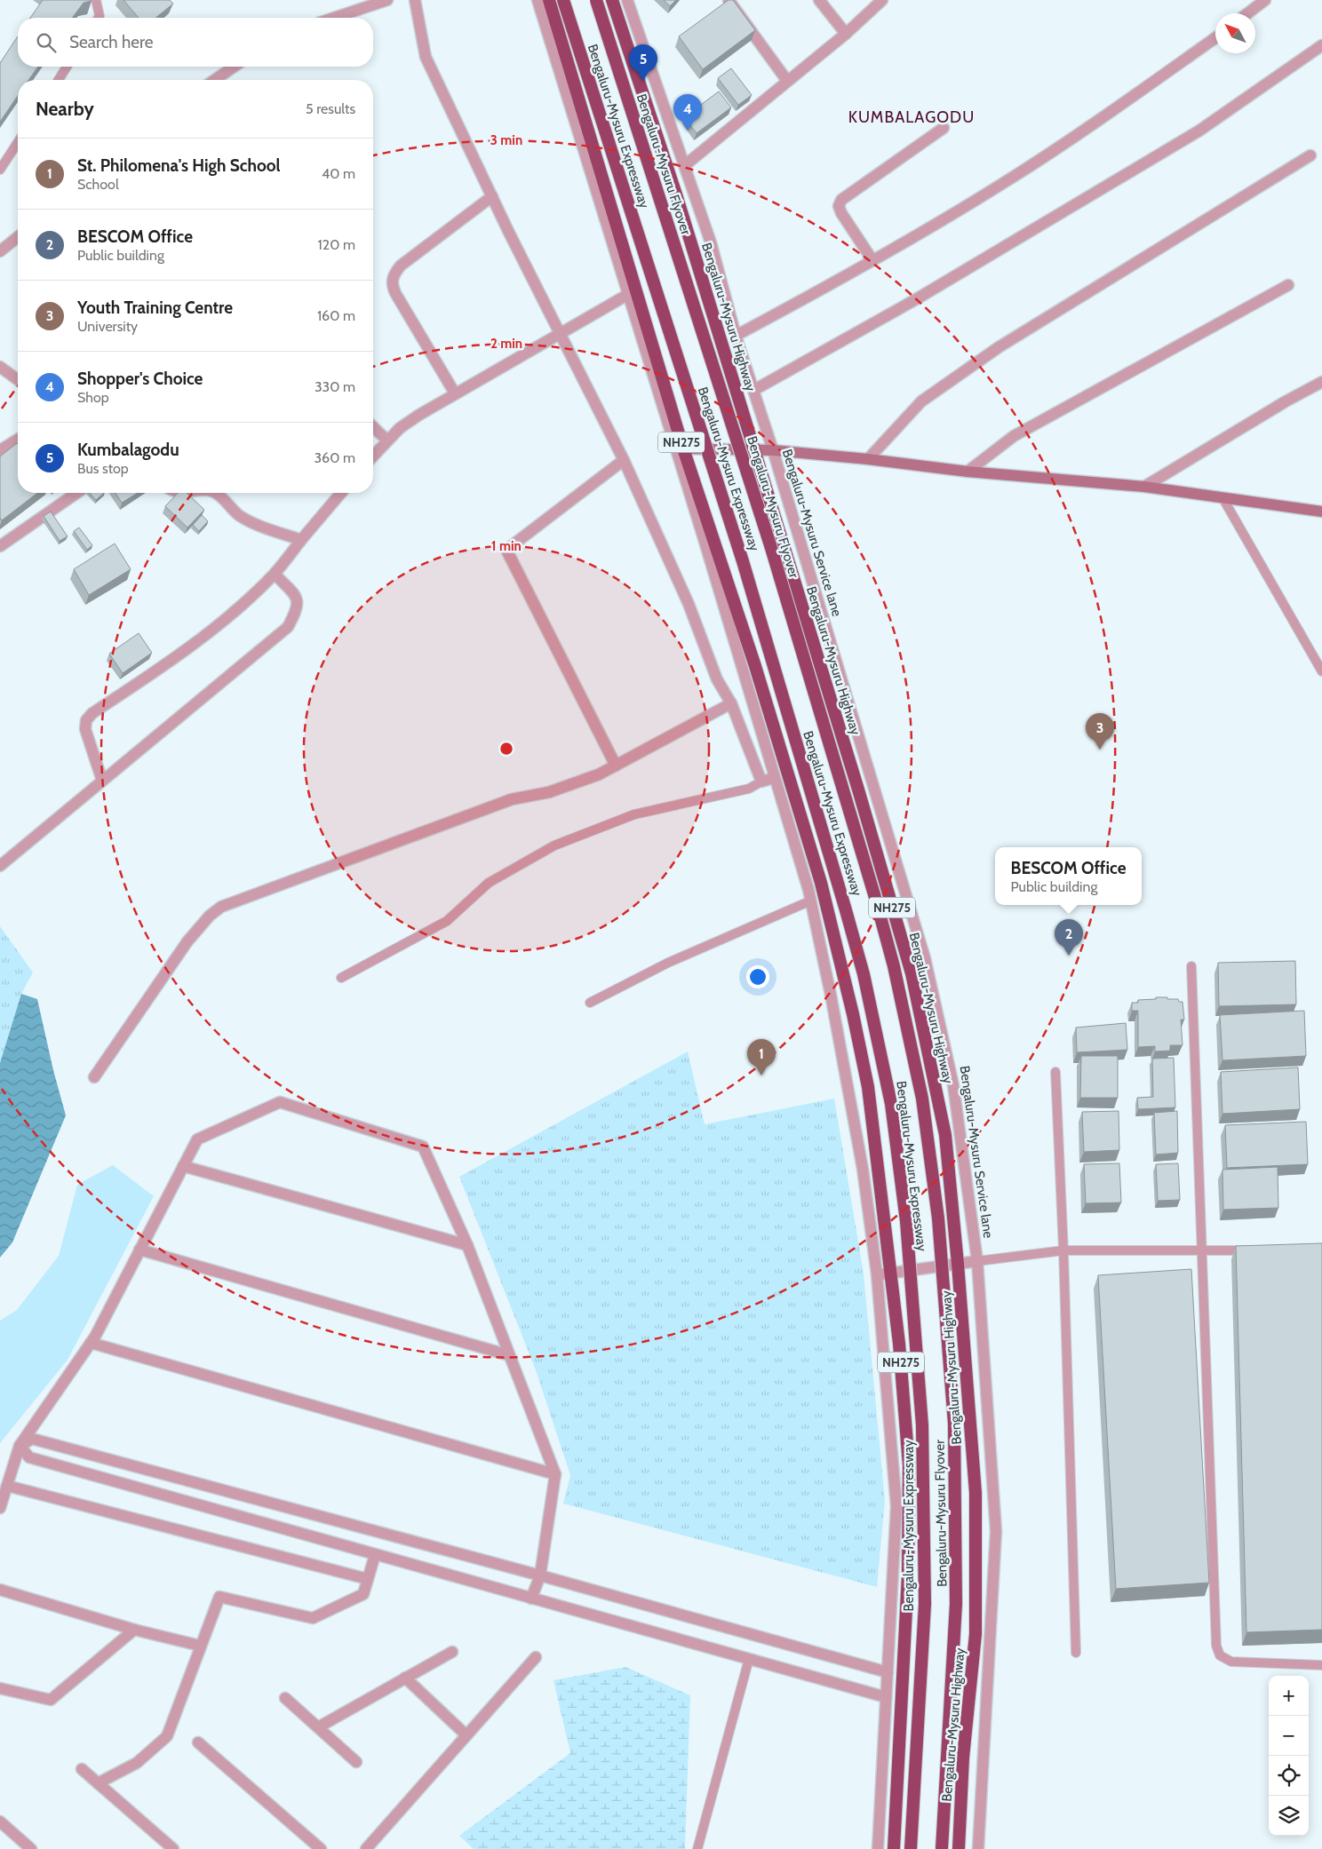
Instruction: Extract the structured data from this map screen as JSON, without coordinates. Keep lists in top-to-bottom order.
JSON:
{
  "streets": {
    "highway": [
      "Bengaluru-Mysuru Expressway",
      "Bengaluru-Mysuru Flyover",
      "Bengaluru-Mysuru Highway",
      "NH275"
    ],
    "street": ["Bengaluru-Mysuru Service lane"]
  },
  "districts": ["KUMBALAGODU"],
  "north": "top left",
  "page": {
    "search": "Search here",
    "pins": [
      "5",
      "4",
      "3",
      "2",
      "1"
    ],
    "heading": ["Nearby", "5 results"],
    "list": [
      {
        "mark": "1",
        "name": "St. Philomena's High School",
        "note": "School",
        "value": "40 m"
      },
      {
        "mark": "2",
        "name": "BESCOM Office",
        "note": "Public building",
        "value": "120 m"
      },
      {
        "mark": "3",
        "name": "Youth Training Centre",
        "note": "University",
        "value": "160 m"
      },
      {
        "mark": "4",
        "name": "Shopper's Choice",
        "note": "Shop",
        "value": "330 m"
      },
      {
        "mark": "5",
        "name": "Kumbalagodu",
        "note": "Bus stop",
        "value": "360 m"
      }
    ],
    "popup": ["BESCOM Office", "Public building"],
    "map_buttons": ["+", "−"]
  },
  "rings": ["3 min", "2 min", "1 min"]
}
